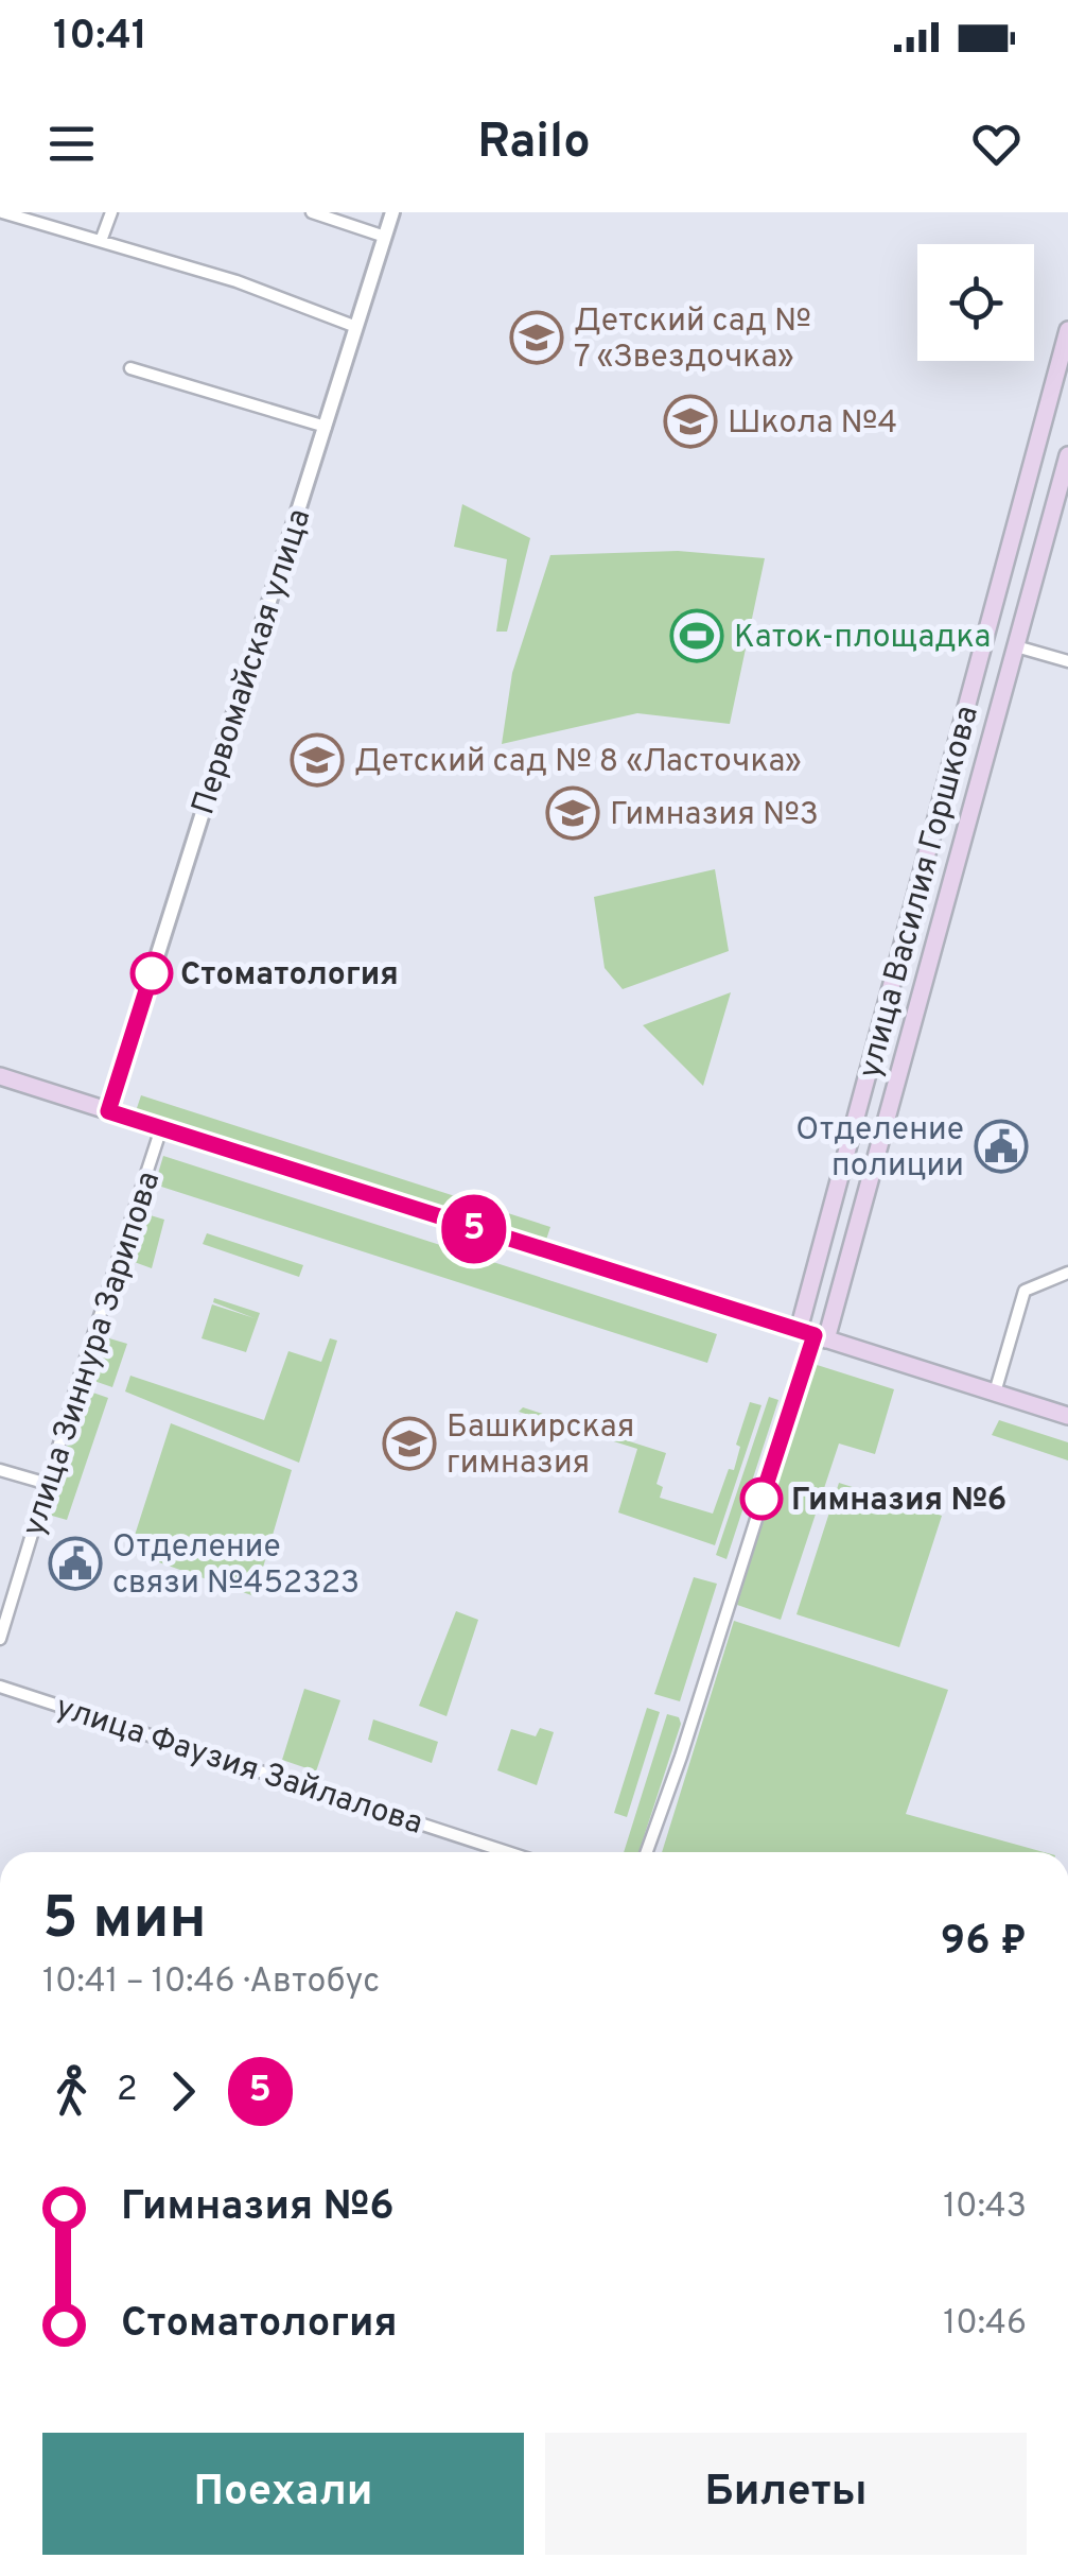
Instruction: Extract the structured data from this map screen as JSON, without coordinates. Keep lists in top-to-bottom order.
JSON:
{
  "streets": {
    "main road": ["улица Василия Горшкова"],
    "street": ["Первомайская улица", "улица Зиннура Зарипова", "улица Фаузия Зайлалова"]
  },
  "places": {
    "school or university": [
      "Детский сад № 7 «Звездочка»",
      "Школа №4",
      "Детский сад № 8 «Ласточка»",
      "Гимназия №3",
      "Башкирская гимназия"
    ],
    "sports": ["Каток-площадка"],
    "other": ["Стоматология", "Гимназия №6"],
    "public building": ["Отделение полиции", "Отделение связи №452323"]
  },
  "lines": ["bus line 5"],
  "page": {
    "status": "10:41",
    "header": "Railo",
    "on_map": "5",
    "heading": ["5 мин", "10:41 – 10:46 · Автобус", "96 ₽"],
    "legs": ["2", "5"],
    "list": [
      {
        "name": "Гимназия №6",
        "value": "10:43"
      },
      {
        "name": "Стоматология",
        "value": "10:46"
      }
    ],
    "buttons": ["Поехали", "Билеты"]
  }
}
